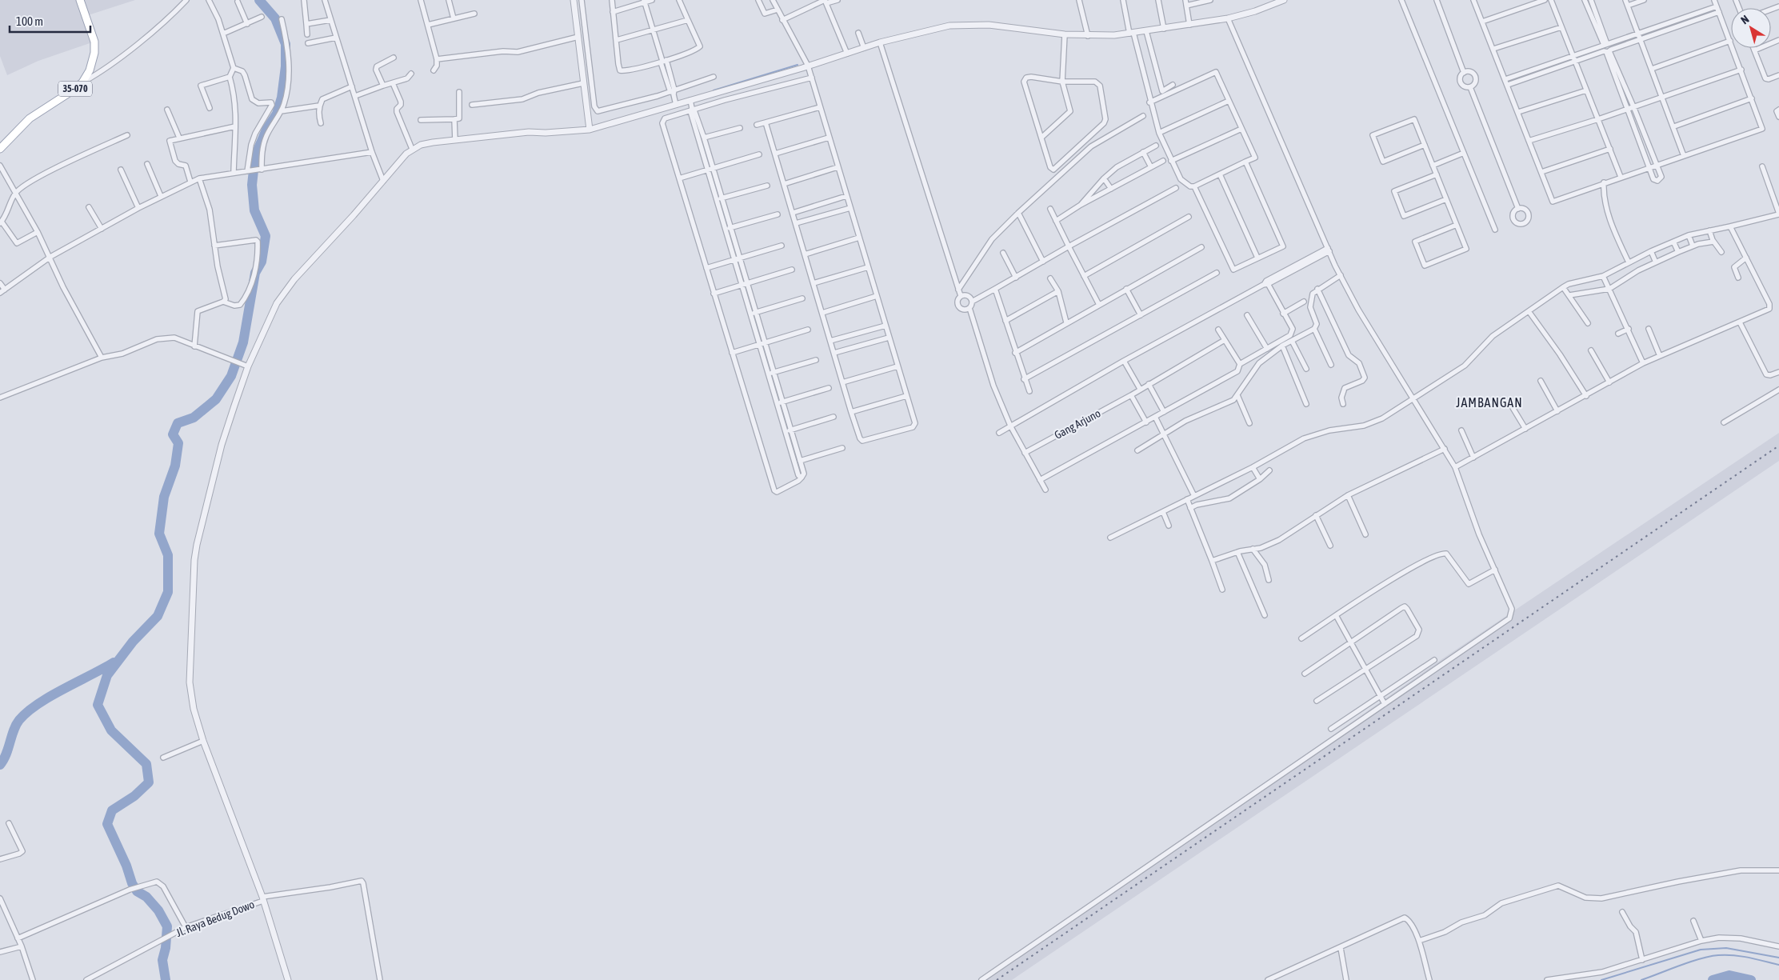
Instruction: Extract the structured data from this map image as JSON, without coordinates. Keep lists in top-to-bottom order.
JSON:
{
  "streets": {
    "main road": ["35-070"],
    "street": ["Gang Arjuno", "Jl. Raya Bedug Dowo"]
  },
  "districts": ["JAMBANGAN"],
  "scale_bar": "100 m",
  "north": "top left"
}
